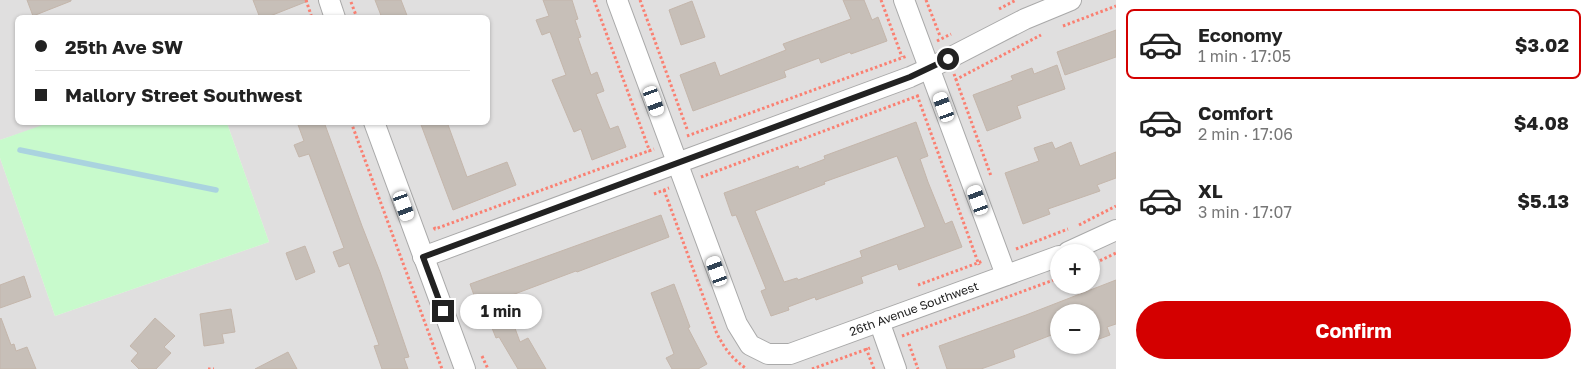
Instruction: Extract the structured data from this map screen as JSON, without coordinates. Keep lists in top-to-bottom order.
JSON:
{
  "streets": {
    "street": ["26th Avenue Southwest"]
  },
  "page": {
    "list": [
      {
        "name": "Economy",
        "note": "1 min · 17:05",
        "value": "$3.02"
      },
      {
        "name": "Comfort",
        "note": "2 min · 17:06",
        "value": "$4.08"
      },
      {
        "name": "XL",
        "note": "3 min · 17:07",
        "value": "$5.13"
      }
    ],
    "banner": ["25th Ave SW", "Mallory Street Southwest"],
    "map_buttons": ["+", "−"],
    "buttons": "Confirm",
    "bubble": "1 min"
  }
}
